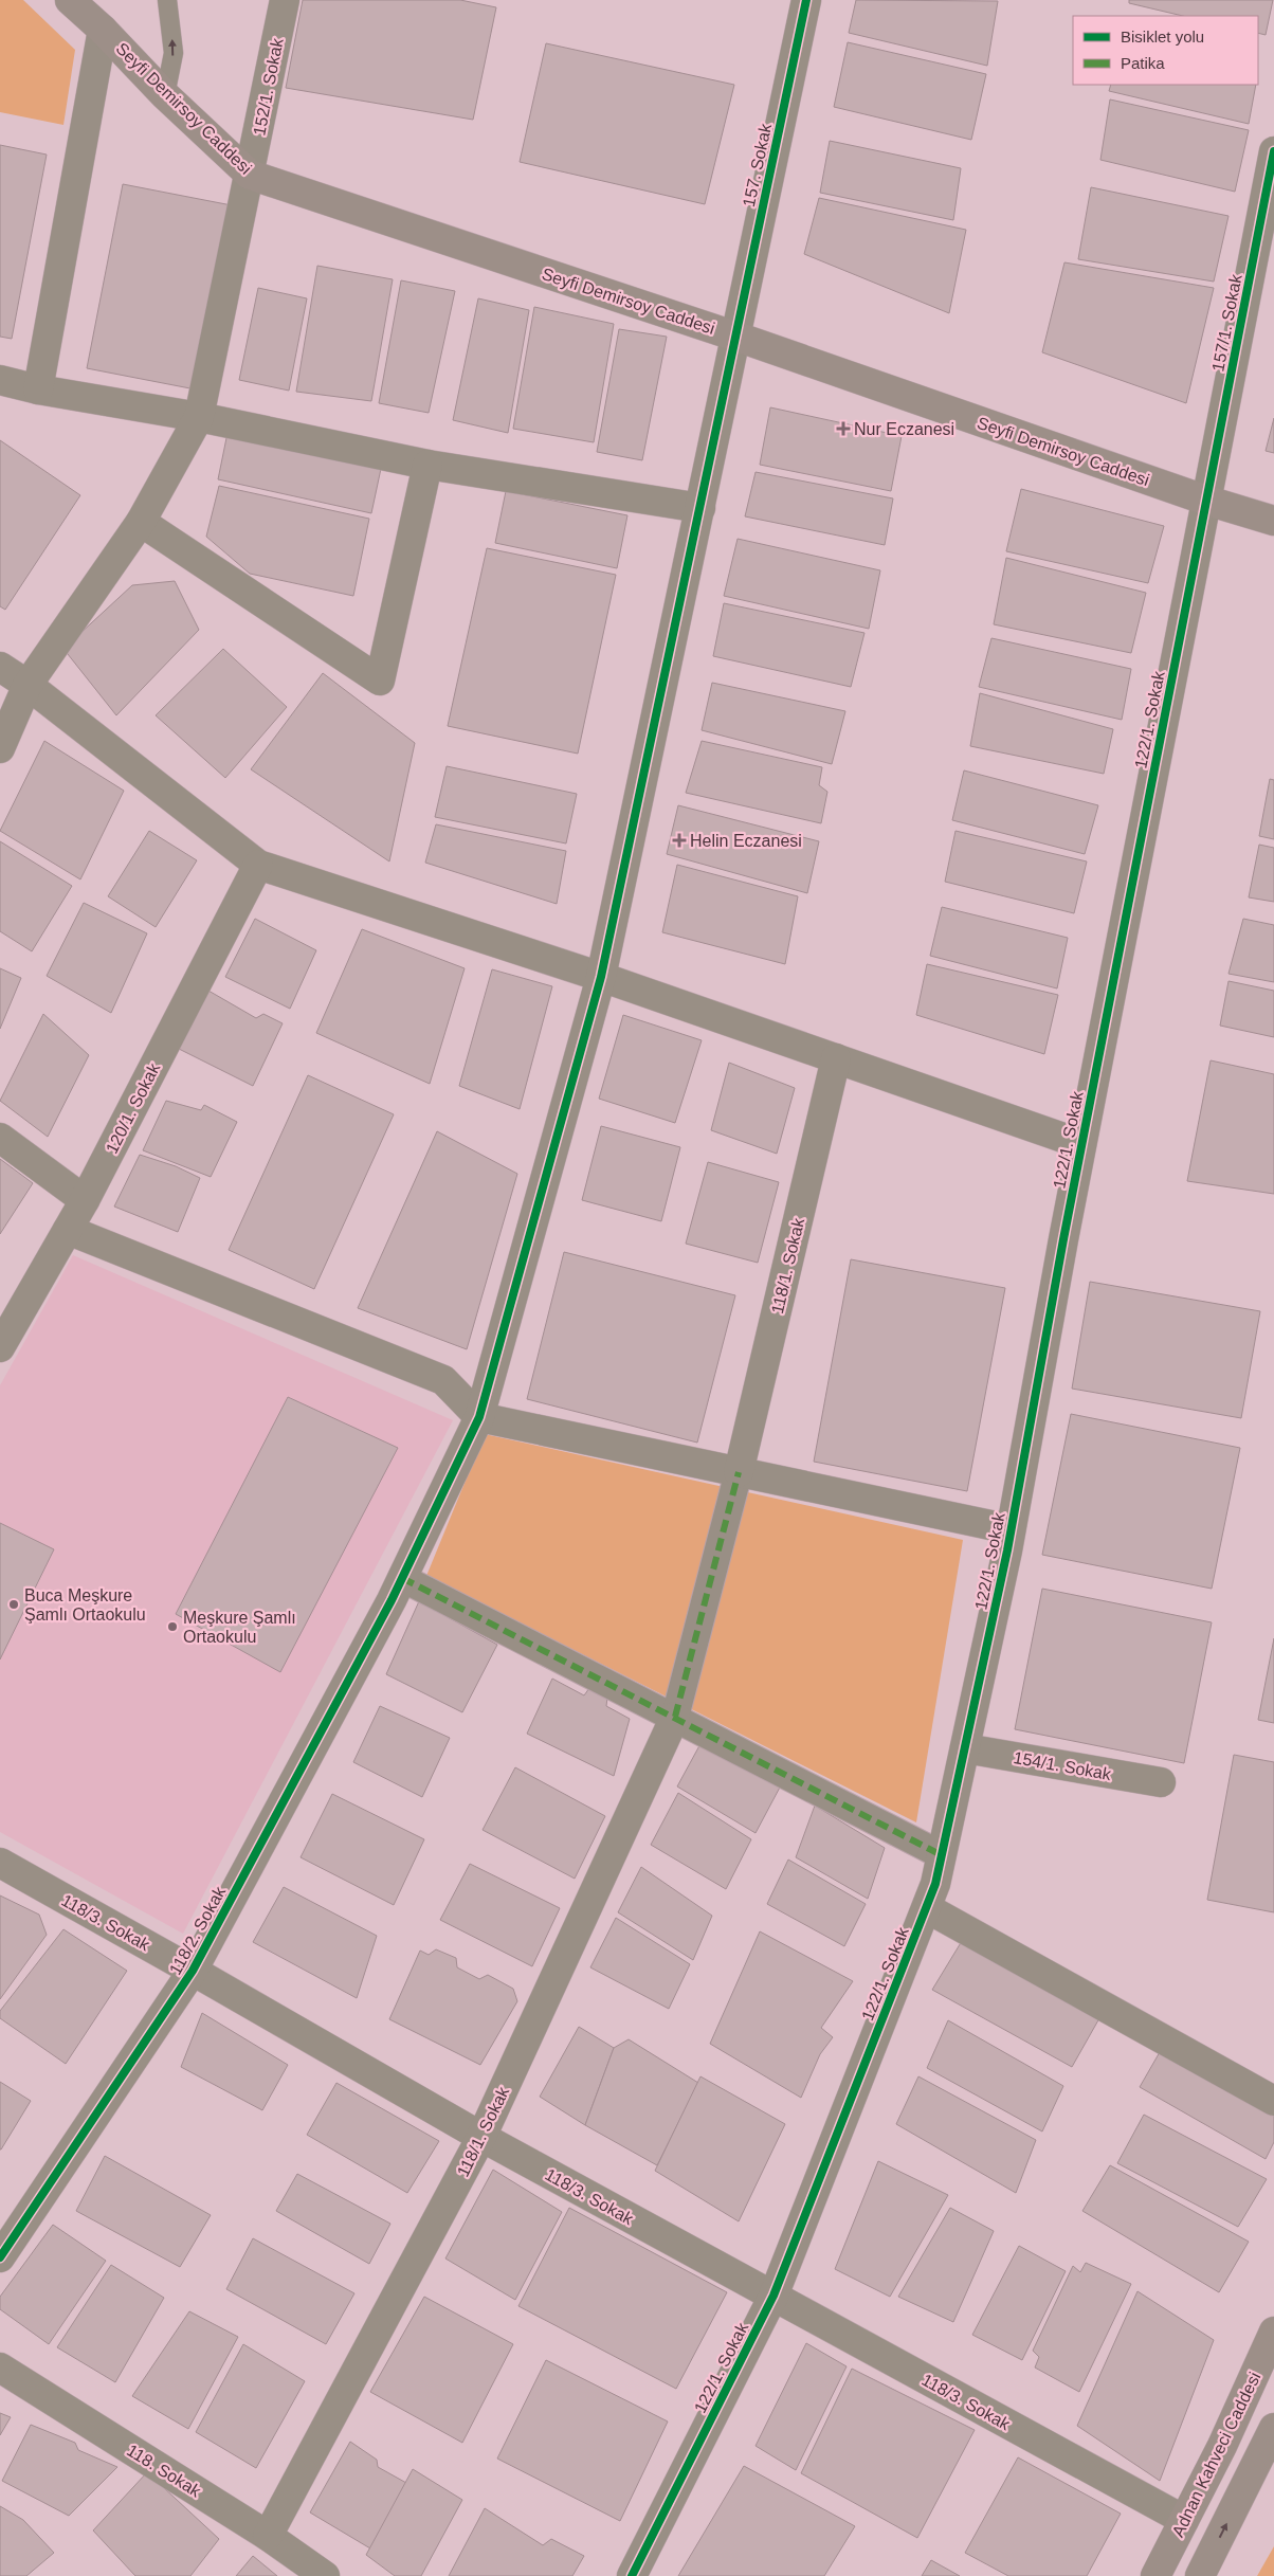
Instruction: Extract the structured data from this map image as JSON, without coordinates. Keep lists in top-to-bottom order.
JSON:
{
  "streets": {
    "main road": ["Seyfi Demirsoy Caddesi", "Adnan Kahveci Caddesi"],
    "street": [
      "152/1. Sokak",
      "157. Sokak",
      "157/1. Sokak",
      "122/1. Sokak",
      "120/1. Sokak",
      "118/1. Sokak",
      "154/1. Sokak",
      "118/3. Sokak",
      "118/2. Sokak",
      "118. Sokak"
    ]
  },
  "crossings": [
    ["152/1. Sokak", "Seyfi Demirsoy Caddesi"],
    ["Seyfi Demirsoy Caddesi", "157. Sokak"],
    ["Seyfi Demirsoy Caddesi", "157/1. Sokak"],
    ["Seyfi Demirsoy Caddesi", "122/1. Sokak"],
    ["157. Sokak", "118/2. Sokak"],
    ["157/1. Sokak", "122/1. Sokak"],
    ["122/1. Sokak", "154/1. Sokak"],
    ["122/1. Sokak", "118/3. Sokak"],
    ["118/1. Sokak", "118/3. Sokak"],
    ["118/1. Sokak", "118. Sokak"],
    ["118/3. Sokak", "118/2. Sokak"],
    ["118/3. Sokak", "Adnan Kahveci Caddesi"]
  ],
  "places": {
    "health": ["Nur Eczanesi", "Helin Eczanesi"],
    "other": ["Buca Meşkure Şamlı Ortaokulu", "Meşkure Şamlı Ortaokulu"]
  },
  "legend": ["Bisiklet yolu", "Patika"]
}
